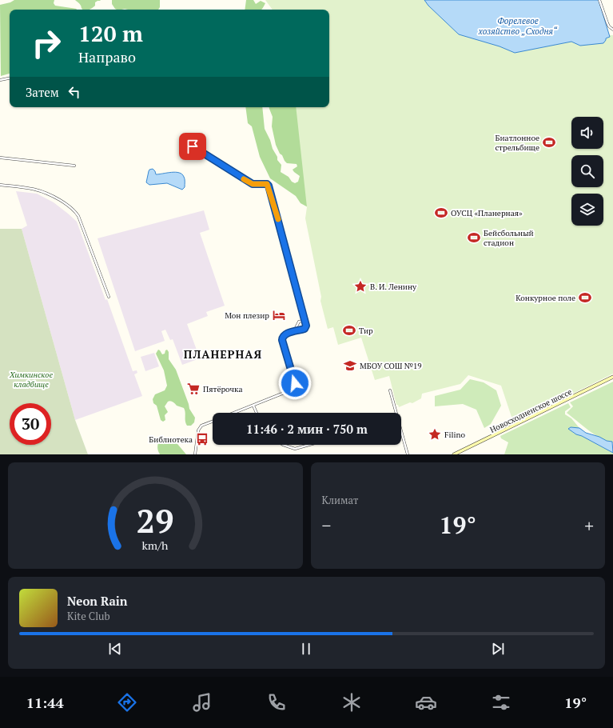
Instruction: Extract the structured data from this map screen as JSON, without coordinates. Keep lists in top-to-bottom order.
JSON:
{
  "streets": {
    "main road": ["Новосходненское шоссе"]
  },
  "districts": ["ПЛАНЕРНАЯ"],
  "water": ["Форелевое хозяйство „Сходня“"],
  "parks": ["Химкинское кладбище"],
  "places": {
    "sports": [
      "Биатлонное стрельбище",
      "ОУСЦ «Планерная»",
      "Бейсбольный стадион",
      "Конкурное поле",
      "Тир"
    ],
    "place": ["В. И. Ленину", "Filino"],
    "hotel": ["Мон плезир"],
    "school or university": ["МБОУ СОШ №19"],
    "supermarket": ["Пятёрочка"],
    "bus stop": ["Библиотека"]
  },
  "page": {
    "turn": ["120 m", "Направо"],
    "then": "Затем",
    "limit": "30",
    "trip": "11:46 · 2 мин · 750 m",
    "tile": "Климат",
    "heat": ["−", "19°", "+"],
    "song": ["Neon Rain", "Kite Club"],
    "tabs": ["11:44", "19°"],
    "gauge": ["29", "km/h"]
  }
}
